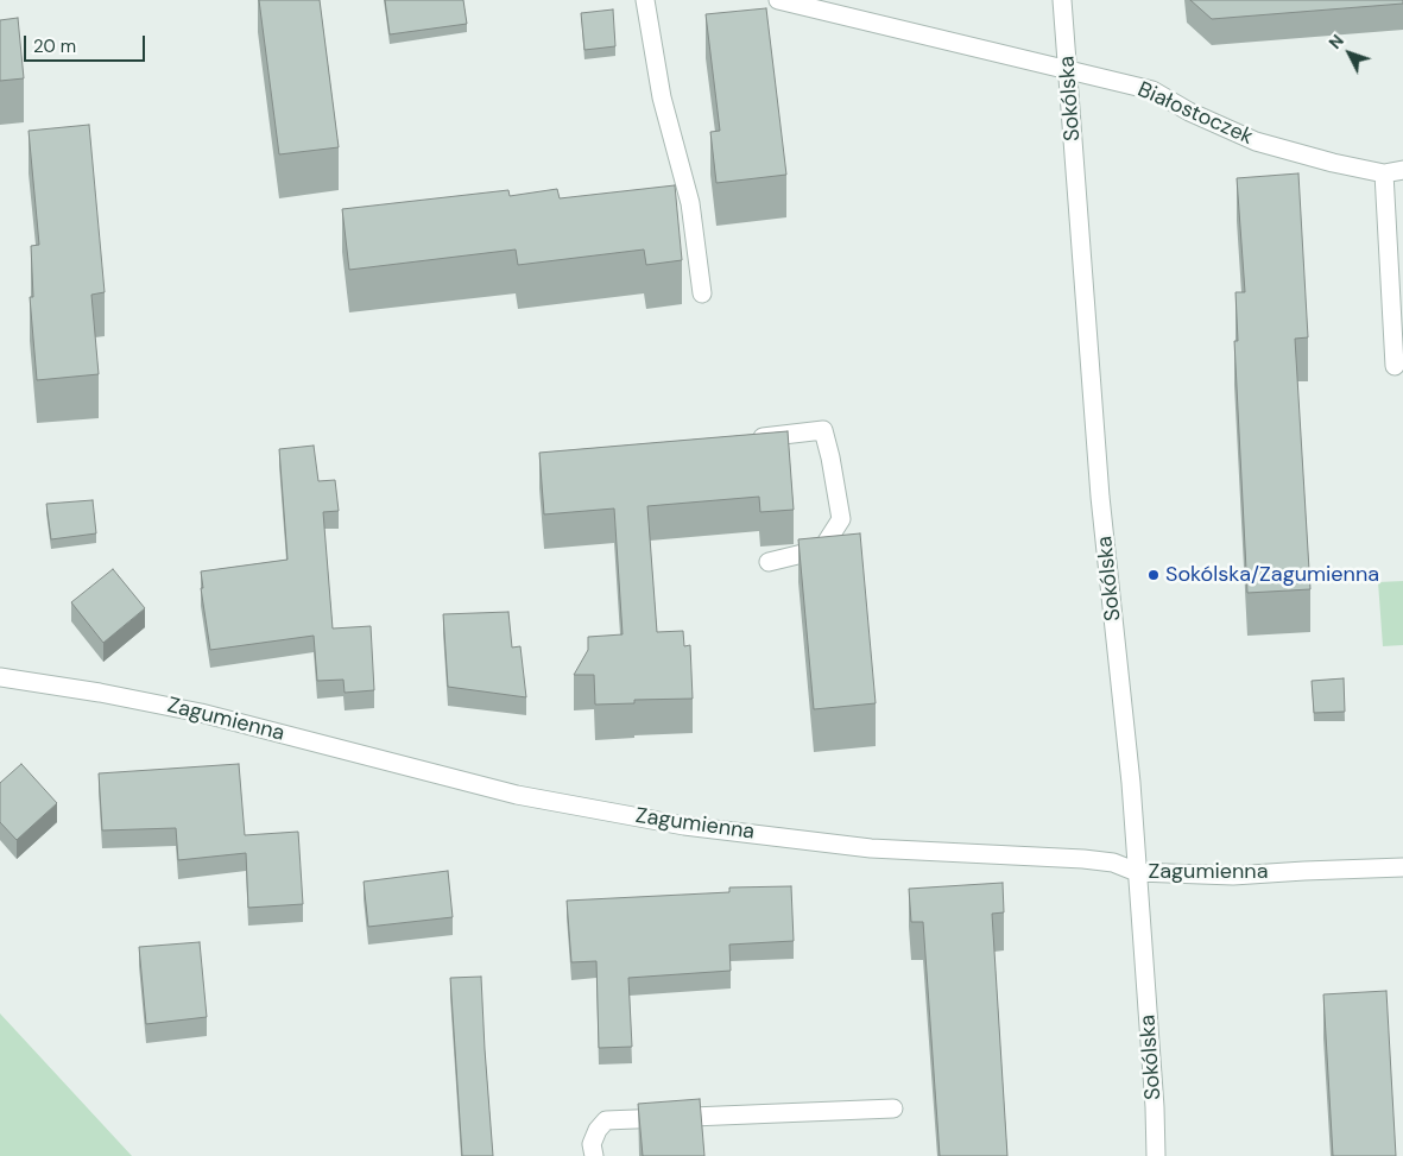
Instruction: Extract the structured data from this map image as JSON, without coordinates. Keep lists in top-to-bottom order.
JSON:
{
  "streets": {
    "street": ["Sokólska", "Białostoczek", "Zagumienna"]
  },
  "crossings": [
    ["Sokólska", "Białostoczek"],
    ["Sokólska", "Zagumienna"]
  ],
  "places": ["Sokólska/Zagumienna"],
  "scale_bar": "20 m",
  "north": "top left"
}
